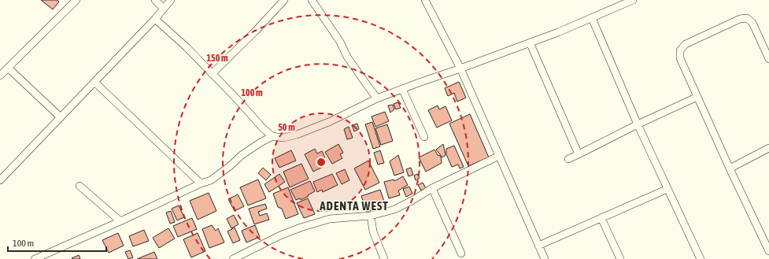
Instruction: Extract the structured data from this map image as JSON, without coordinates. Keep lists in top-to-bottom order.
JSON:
{
  "districts": ["ADENTA WEST"],
  "scale_bar": "100 m",
  "rings": ["150 m", "100 m", "50 m"]
}
